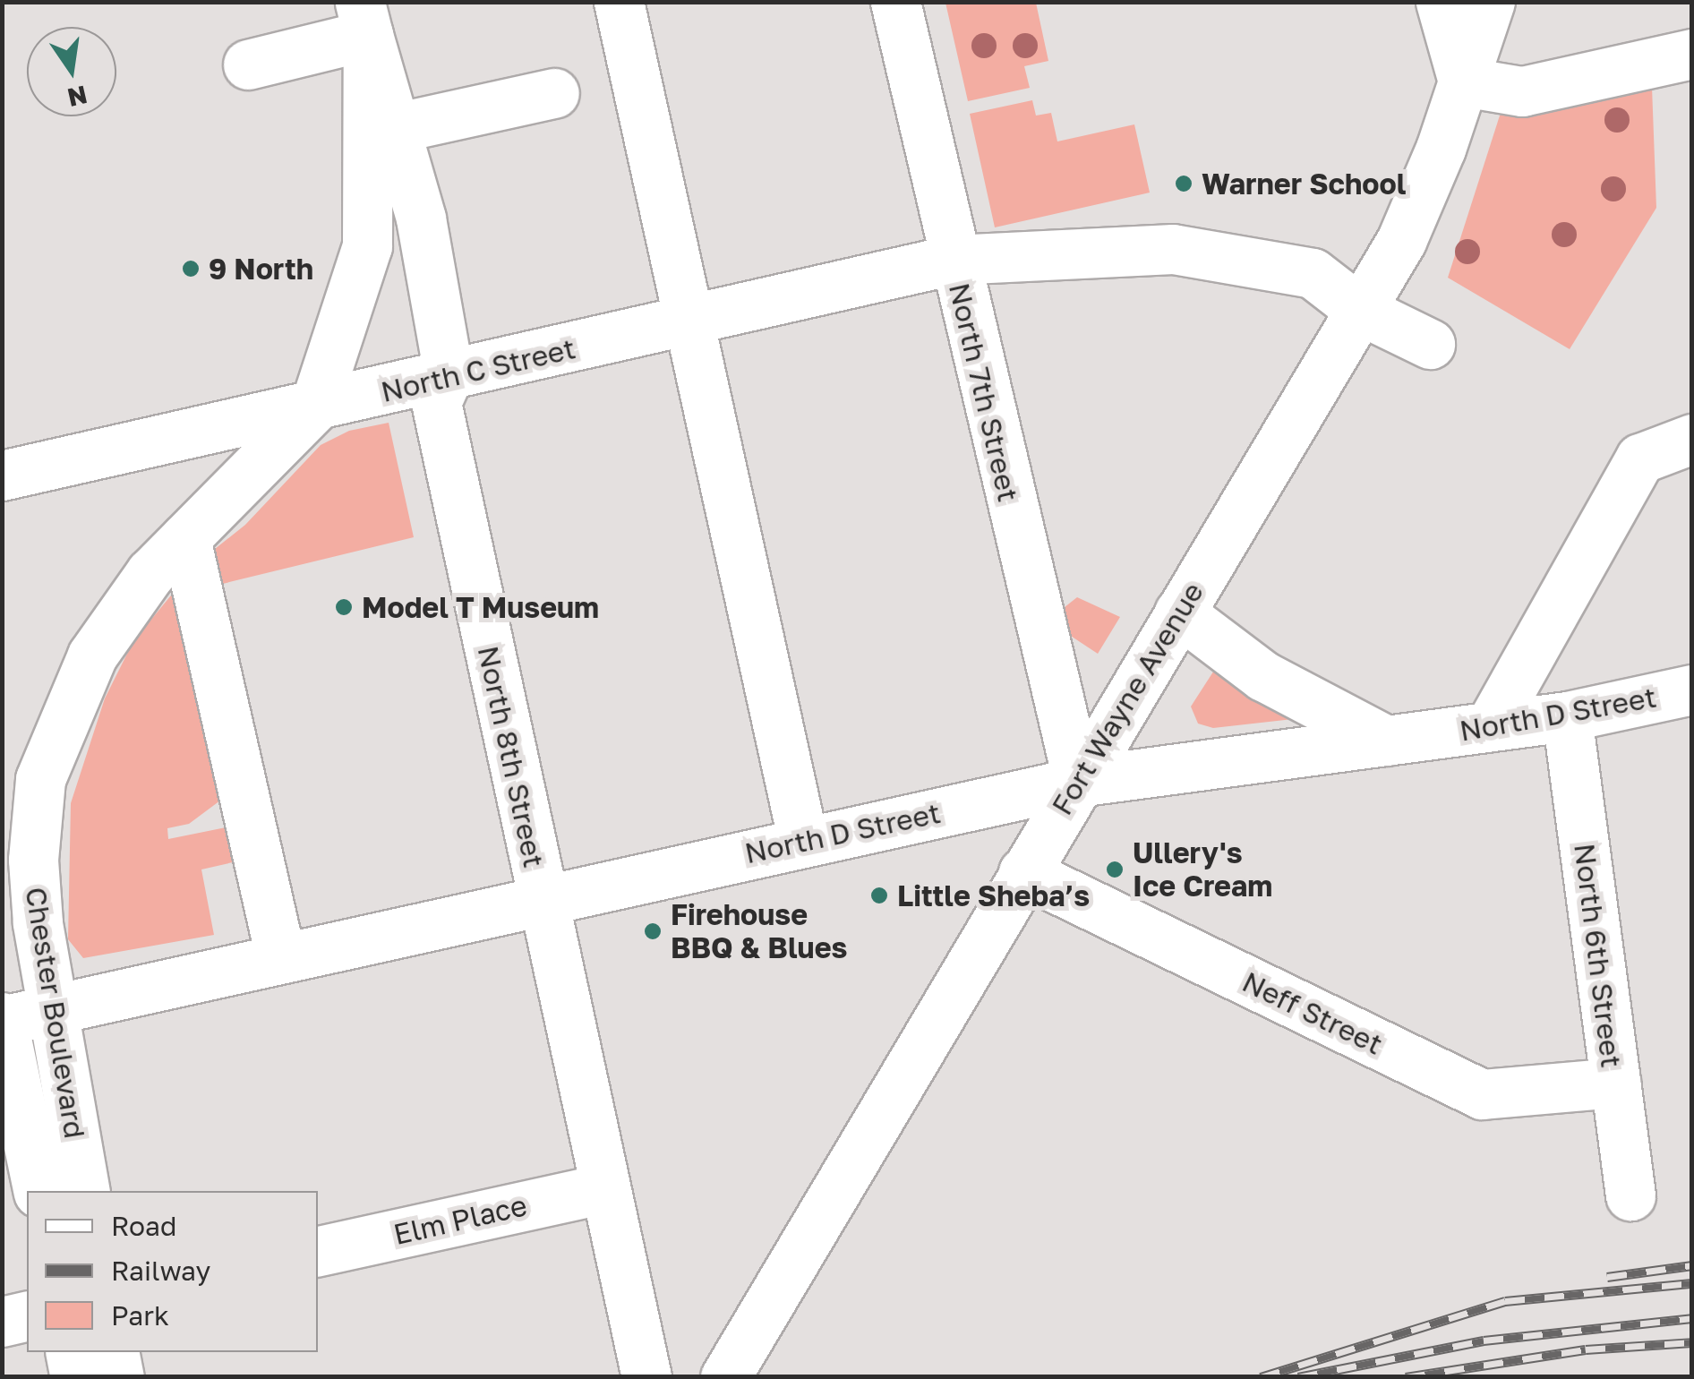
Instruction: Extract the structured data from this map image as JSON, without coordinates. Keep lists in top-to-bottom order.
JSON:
{
  "streets": {
    "main road": [
      "North C Street",
      "North 7th Street",
      "Fort Wayne Avenue",
      "North D Street",
      "North 8th Street",
      "North 6th Street",
      "Chester Boulevard",
      "Neff Street",
      "Elm Place"
    ]
  },
  "crossings": [
    ["North C Street", "North 7th Street"],
    ["North C Street", "Fort Wayne Avenue"],
    ["North C Street", "North 8th Street"],
    ["North 7th Street", "Fort Wayne Avenue"],
    ["North 7th Street", "North D Street"],
    ["Fort Wayne Avenue", "North D Street"],
    ["Fort Wayne Avenue", "Neff Street"],
    ["North D Street", "North 8th Street"],
    ["North D Street", "North 6th Street"],
    ["North D Street", "Chester Boulevard"],
    ["North 8th Street", "Elm Place"],
    ["North 6th Street", "Neff Street"]
  ],
  "places": [
    "Warner School",
    "9 North",
    "Model T Museum",
    "Ullery's Ice Cream",
    "Little Sheba’s",
    "Firehouse BBQ & Blues"
  ],
  "legend": ["Road", "Railway", "Park"],
  "north": "bottom"
}
